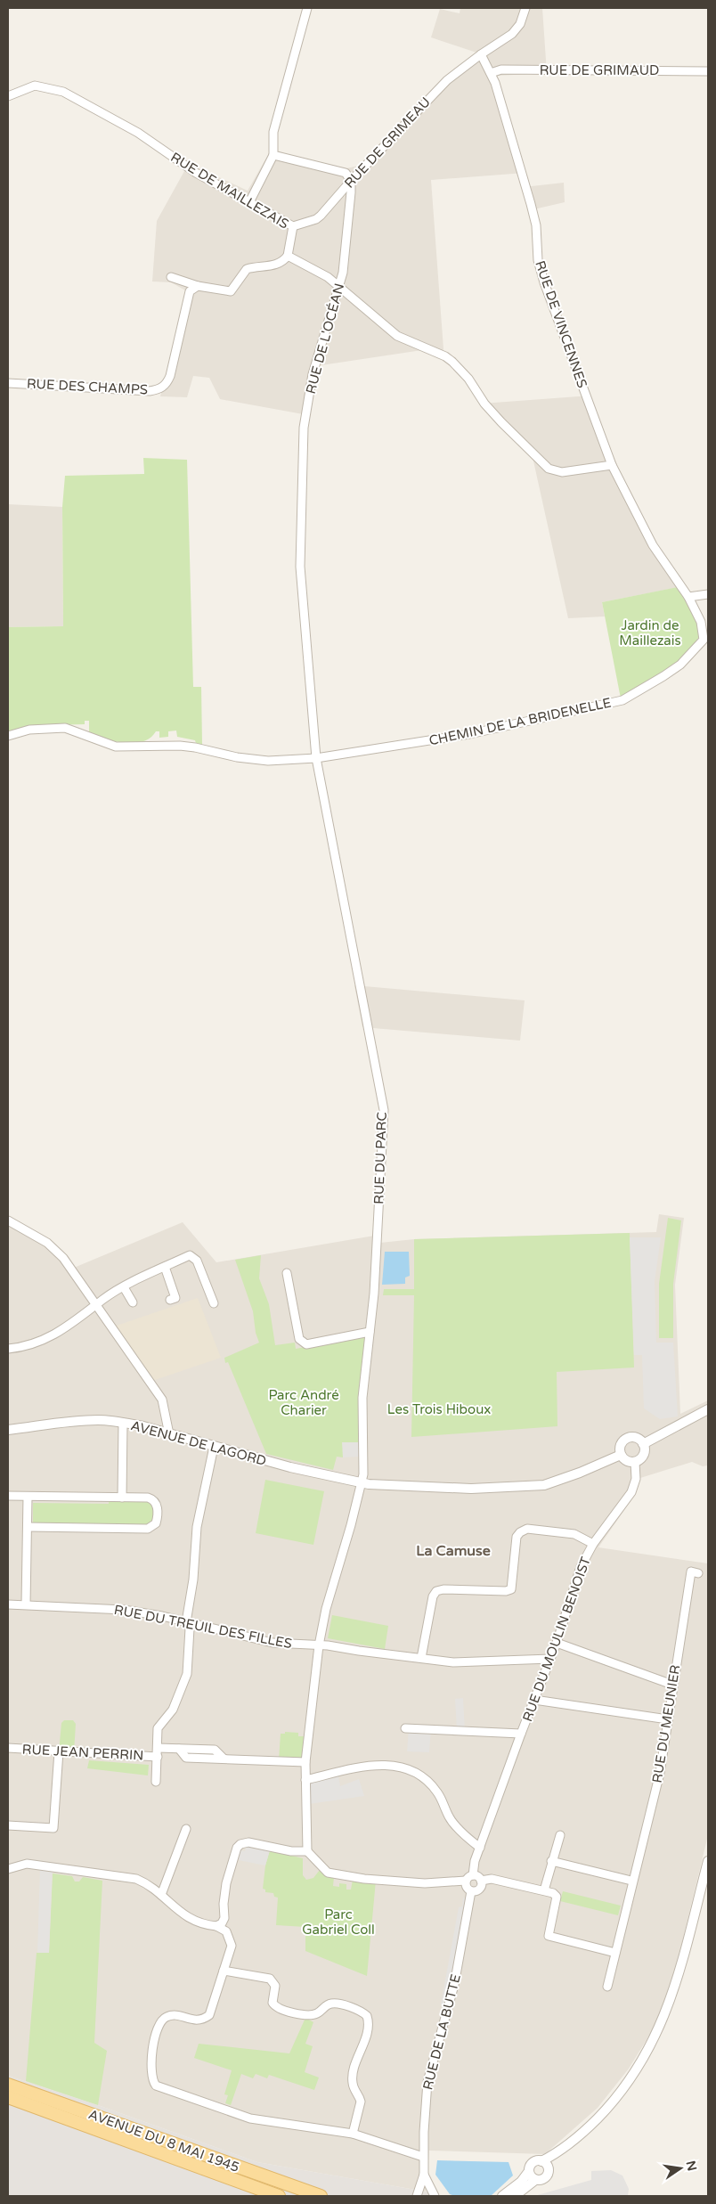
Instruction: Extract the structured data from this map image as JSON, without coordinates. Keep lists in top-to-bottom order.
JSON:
{
  "streets": {
    "main road": ["AVENUE DU 8 MAI 1945"],
    "street": [
      "RUE DE GRIMAUD",
      "RUE DE GRIMEAU",
      "RUE DE MAILLEZAIS",
      "RUE DE VINCENNES",
      "RUE DE L'OCÉAN",
      "RUE DES CHAMPS",
      "CHEMIN DE LA BRIDENELLE",
      "RUE DU PARC",
      "AVENUE DE LAGORD",
      "RUE DU TREUIL DES FILLES",
      "RUE DU MOULIN BENOIST",
      "RUE DU MEUNIER",
      "RUE JEAN PERRIN",
      "RUE DE LA BUTTE"
    ]
  },
  "crossings": [
    ["RUE DE GRIMAUD", "RUE DE VINCENNES"],
    ["RUE DE GRIMEAU", "RUE DE MAILLEZAIS"],
    ["RUE DE GRIMEAU", "RUE DE VINCENNES"],
    ["RUE DE GRIMEAU", "RUE DE L'OCÉAN"],
    ["RUE DE L'OCÉAN", "CHEMIN DE LA BRIDENELLE"],
    ["RUE DE L'OCÉAN", "RUE DU PARC"],
    ["CHEMIN DE LA BRIDENELLE", "RUE DU PARC"],
    ["RUE DU PARC", "AVENUE DE LAGORD"],
    ["RUE DU PARC", "RUE DU TREUIL DES FILLES"],
    ["AVENUE DE LAGORD", "RUE DU MOULIN BENOIST"],
    ["RUE DU TREUIL DES FILLES", "RUE DU MOULIN BENOIST"],
    ["RUE DU MOULIN BENOIST", "RUE DE LA BUTTE"]
  ],
  "districts": ["La Camuse"],
  "parks": [
    "Jardin de Maillezais",
    "Parc André Charier",
    "Les Trois Hiboux",
    "Parc Gabriel Coll"
  ],
  "north": "right"
}
